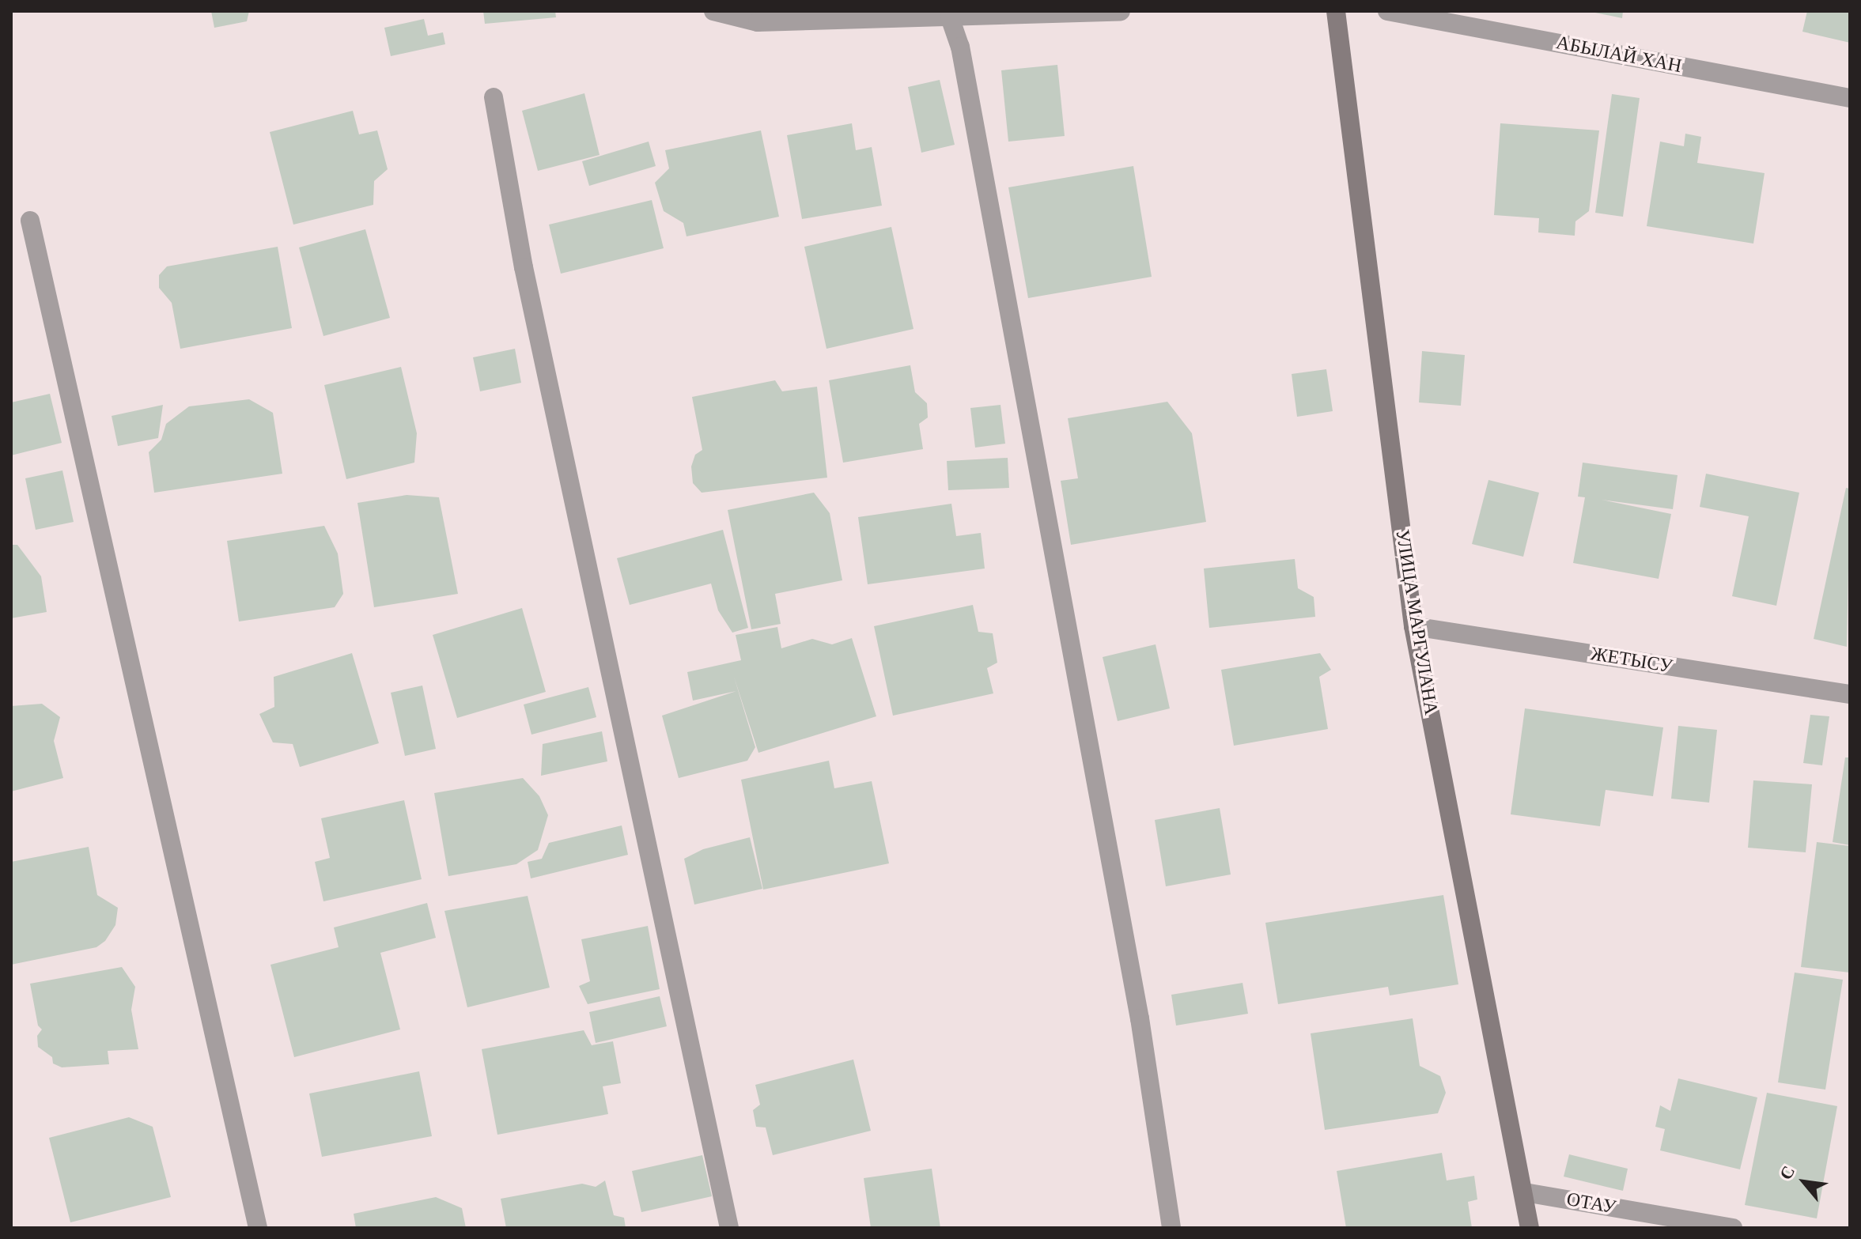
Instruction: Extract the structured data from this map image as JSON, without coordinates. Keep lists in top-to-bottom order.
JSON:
{
  "streets": {
    "street": [
      "АБЫЛАЙ ХАН",
      "УЛИЦА МАРГУЛАНА",
      "ЖЕТЫСУ",
      "ОТАУ"
    ]
  },
  "crossings": [
    ["УЛИЦА МАРГУЛАНА", "ЖЕТЫСУ"],
    ["УЛИЦА МАРГУЛАНА", "ОТАУ"]
  ],
  "north": "top left"
}
